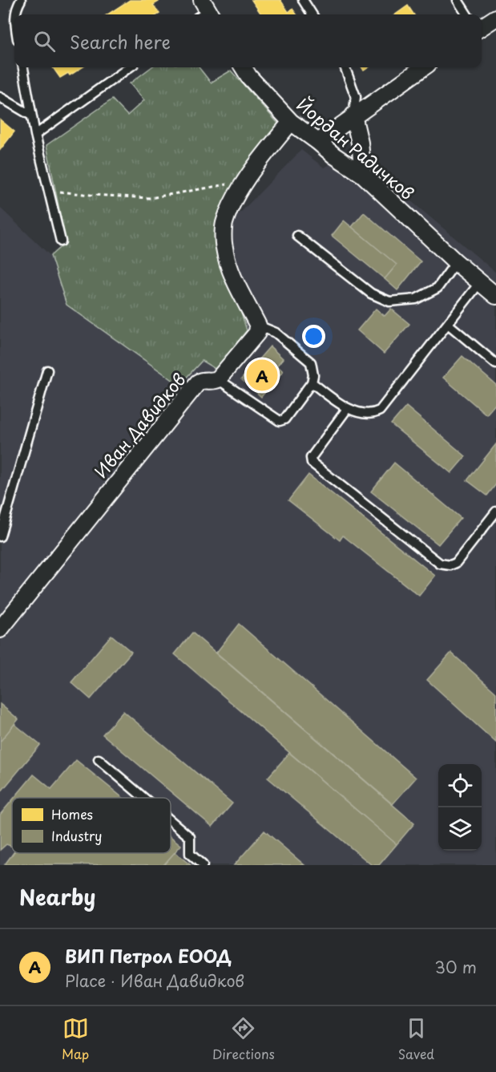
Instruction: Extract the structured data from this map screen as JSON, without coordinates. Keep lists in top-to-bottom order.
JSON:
{
  "streets": {
    "street": ["Йордан Радичков", "Иван Давидков"]
  },
  "legend": ["Homes", "Industry"],
  "page": {
    "search": "Search here",
    "pins": "A",
    "heading": "Nearby",
    "list": [
      {
        "mark": "A",
        "name": "ВИП Петрол ЕООД",
        "note": "Place · Иван Давидков",
        "value": "30 m"
      }
    ],
    "nav": ["Map", "Directions", "Saved"]
  }
}
